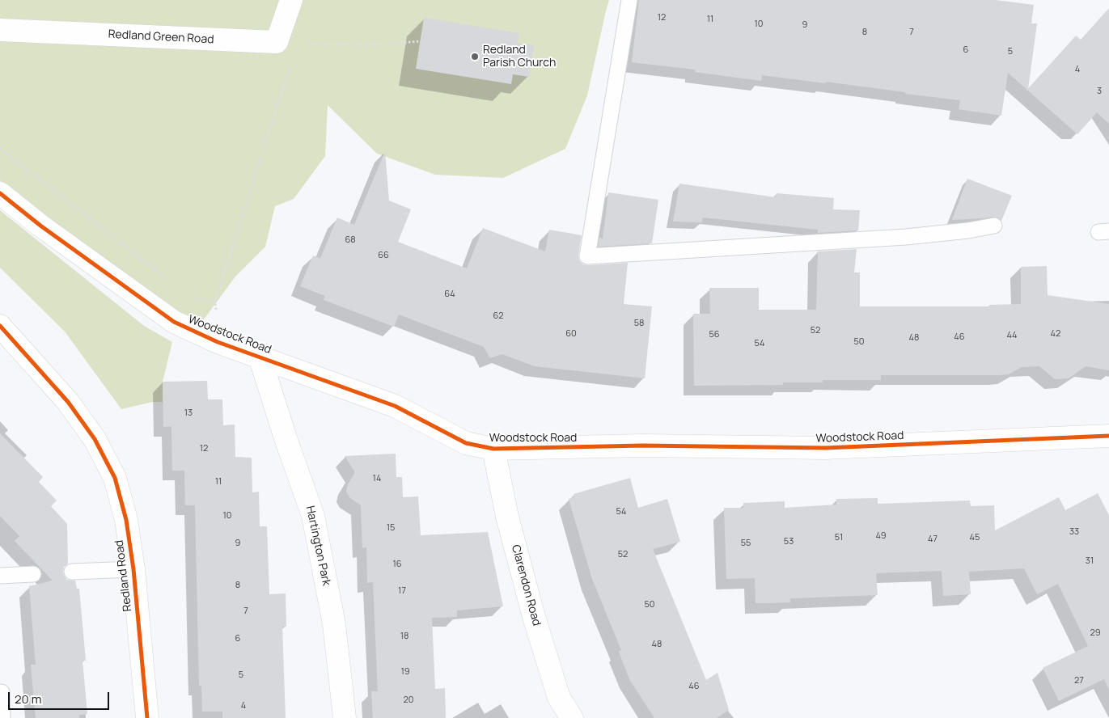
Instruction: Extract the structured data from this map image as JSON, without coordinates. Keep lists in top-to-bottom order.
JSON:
{
  "streets": {
    "street": [
      "Redland Green Road",
      "Woodstock Road",
      "Hartington Park",
      "Redland Road",
      "Clarendon Road"
    ]
  },
  "crossings": [
    ["Woodstock Road", "Hartington Park"],
    ["Woodstock Road", "Clarendon Road"]
  ],
  "places": ["Redland Parish Church"],
  "house_numbers": [
    "12",
    "11",
    "10",
    "9",
    "8",
    "7",
    "6",
    "5",
    "4",
    "3",
    "68",
    "66",
    "64",
    "62",
    "58",
    "52",
    "60",
    "42",
    "56",
    "44",
    "46",
    "48",
    "50",
    "54",
    "13",
    "12",
    "14",
    "11",
    "54",
    "10",
    "15",
    "33",
    "49",
    "51",
    "45",
    "47",
    "53",
    "9",
    "55",
    "52",
    "31",
    "16",
    "8",
    "17",
    "50",
    "7",
    "29",
    "18",
    "6",
    "48",
    "19",
    "5",
    "27",
    "46",
    "20",
    "4"
  ],
  "scale_bar": "20 m"
}
